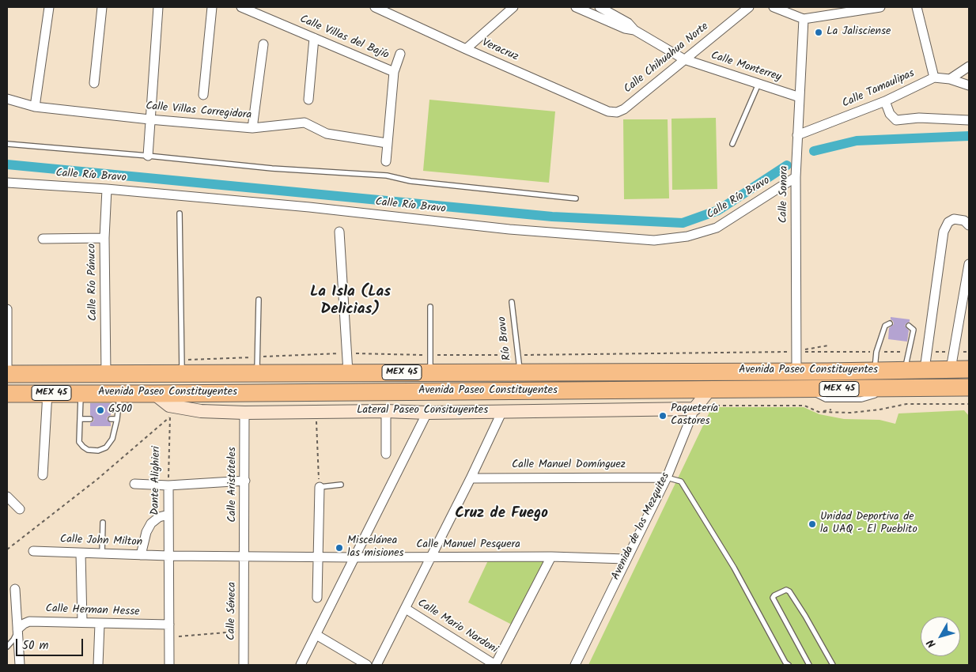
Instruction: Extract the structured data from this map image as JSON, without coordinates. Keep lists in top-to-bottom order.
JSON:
{
  "streets": {
    "highway": ["Avenida Paseo Constituyentes", "MEX 45"],
    "street": [
      "Calle Villas del Bajío",
      "Veracruz",
      "Calle Chihuahua Norte",
      "Calle Monterrey",
      "Calle Tamaulipas",
      "Calle Villas Corregidora",
      "Calle Río Bravo",
      "Calle Sonora",
      "Calle Río Pánuco",
      "Lateral Paseo Consituyentes",
      "Calle Manuel Domínguez",
      "Dante Alighieri",
      "Calle Aristóteles",
      "Avenida de los Mezquites",
      "Calle John Milton",
      "Calle Manuel Pesquera",
      "Calle Herman Hesse",
      "Calle Séneca",
      "Calle Mario Nardoni"
    ],
    "lane": ["Río Bravo"]
  },
  "crossings": [
    ["Veracruz", "Calle Chihuahua Norte"],
    ["Calle Chihuahua Norte", "Calle Monterrey"],
    ["Calle Monterrey", "Calle Sonora"],
    ["Calle Tamaulipas", "Calle Sonora"],
    ["Calle Río Bravo", "Calle Sonora"],
    ["Calle Río Bravo", "Calle Río Pánuco"],
    ["Calle Sonora", "Avenida Paseo Constituyentes"],
    ["Calle Río Pánuco", "Avenida Paseo Constituyentes"],
    ["Río Bravo", "Avenida Paseo Constituyentes"],
    ["Avenida Paseo Constituyentes", "Lateral Paseo Consituyentes"],
    ["Avenida Paseo Constituyentes", "Avenida de los Mezquites"],
    ["Lateral Paseo Consituyentes", "Dante Alighieri"],
    ["Lateral Paseo Consituyentes", "Calle Aristóteles"],
    ["Lateral Paseo Consituyentes", "Avenida de los Mezquites"],
    ["Calle Manuel Domínguez", "Avenida de los Mezquites"],
    ["Dante Alighieri", "Calle John Milton"],
    ["Dante Alighieri", "Calle Manuel Pesquera"],
    ["Dante Alighieri", "Calle Herman Hesse"],
    ["Calle Aristóteles", "Calle Manuel Pesquera"],
    ["Calle Aristóteles", "Calle Séneca"],
    ["Avenida de los Mezquites", "Calle Manuel Pesquera"],
    ["Calle John Milton", "Calle Manuel Pesquera"],
    ["Calle Manuel Pesquera", "Calle Séneca"]
  ],
  "districts": ["La Isla (Las Delicias)", "Cruz de Fuego"],
  "places": [
    "La Jalisciense",
    "G500",
    "Paquetería Castores",
    "Unidad Deportiva de la UAQ - El Pueblito",
    "Miscelánea las misiones"
  ],
  "scale_bar": "50 m",
  "north": "bottom left"
}
